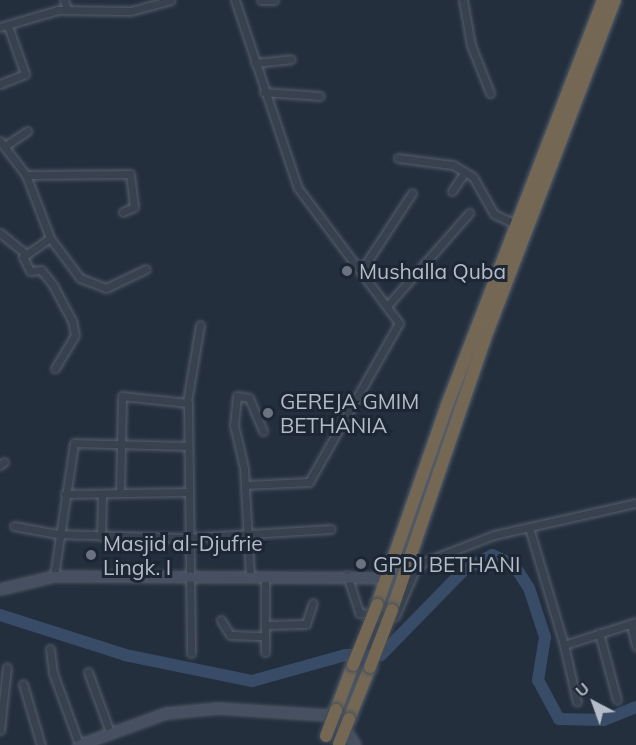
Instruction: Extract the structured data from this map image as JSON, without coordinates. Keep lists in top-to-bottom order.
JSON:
{
  "places": [
    "Mushalla Quba",
    "GEREJA GMIM BETHANIA",
    "Masjid al-Djufrie Lingk. I",
    "GPDI BETHANI"
  ],
  "north": "top left"
}
